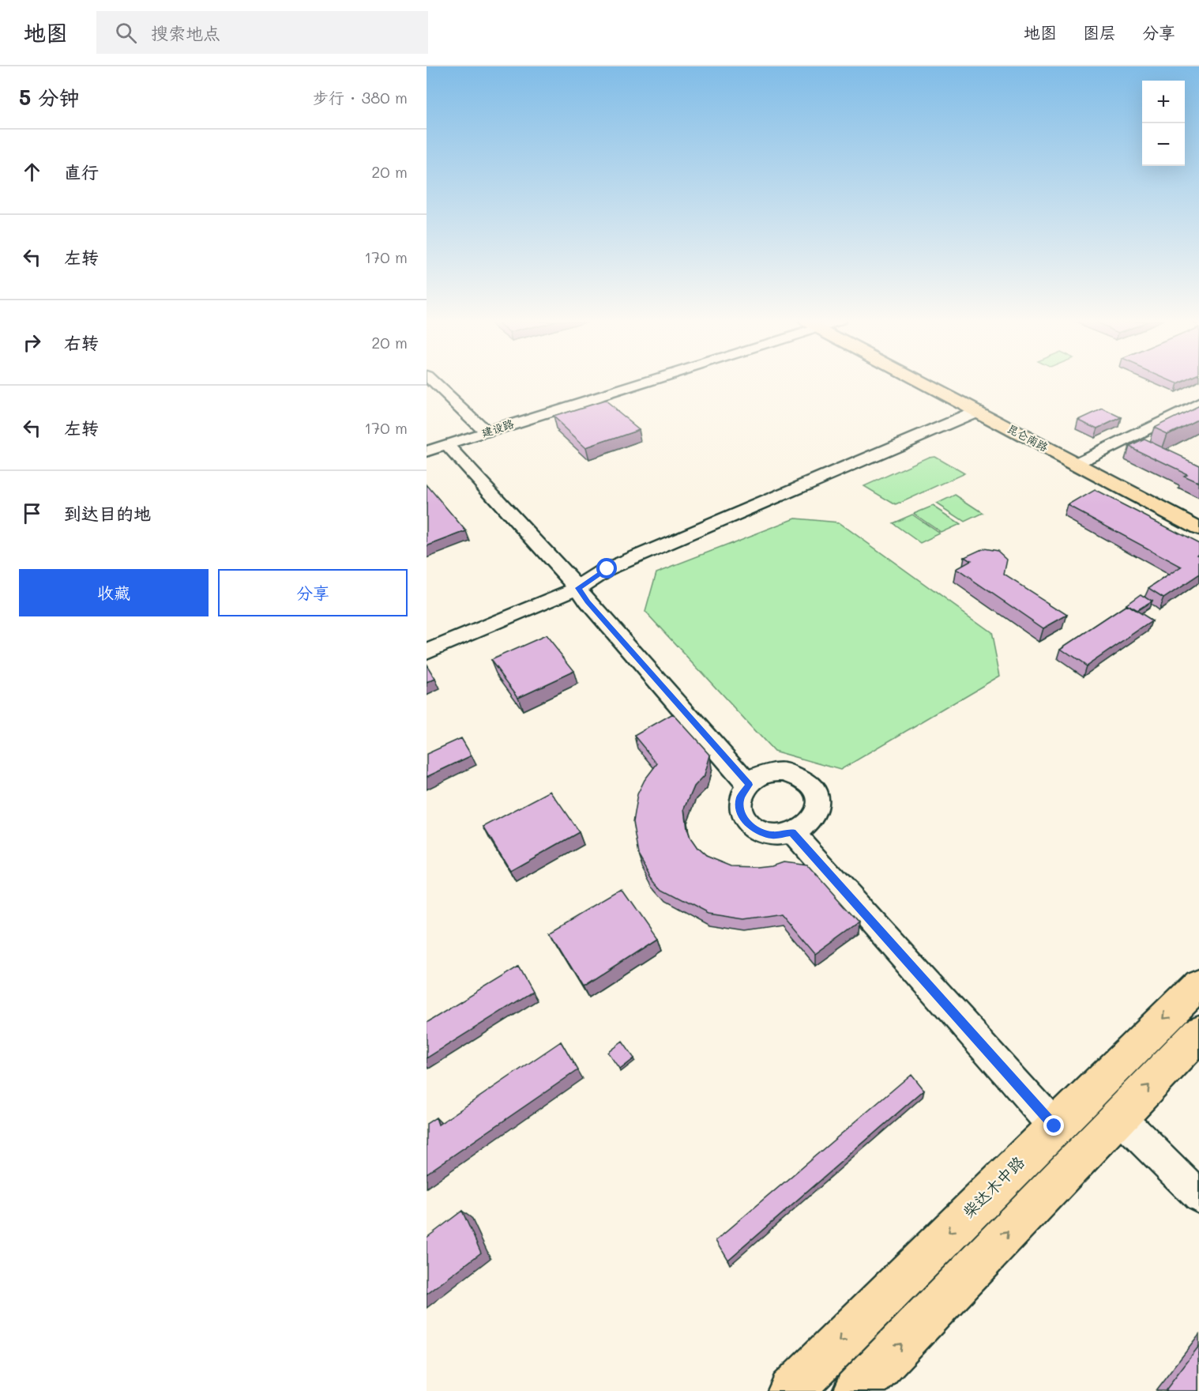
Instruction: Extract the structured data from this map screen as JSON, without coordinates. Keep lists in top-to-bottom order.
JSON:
{
  "streets": {
    "main road": ["昆仑南路", "柴达木中路"],
    "street": ["建设路"]
  },
  "page": {
    "header": "地图",
    "search": "搜索地点",
    "nav": ["地图", "图层", "分享"],
    "heading": ["5 分钟", "步行 · 380 m"],
    "map_buttons": ["+", "−"],
    "list": [
      ["直行", "20 m"],
      ["左转", "170 m"],
      ["右转", "20 m"],
      ["左转", "170 m"],
      "到达目的地"
    ],
    "buttons": ["收藏", "分享"]
  }
}
